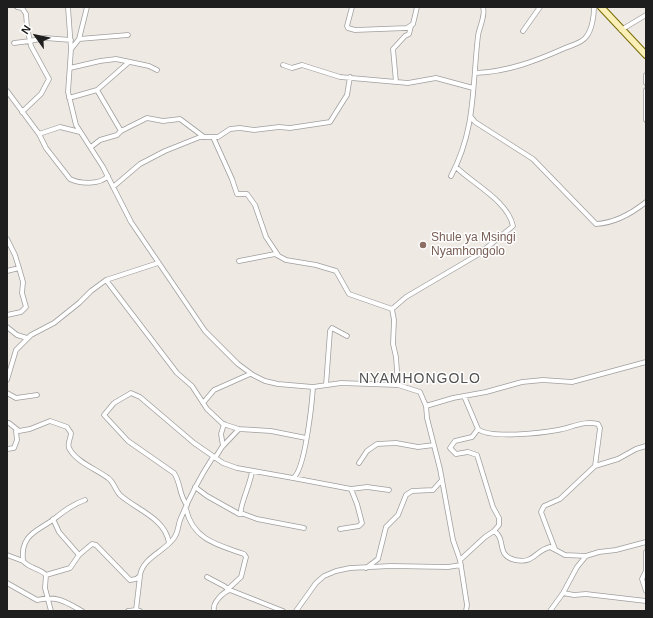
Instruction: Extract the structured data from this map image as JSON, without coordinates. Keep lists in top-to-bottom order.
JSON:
{
  "districts": ["NYAMHONGOLO"],
  "places": ["Shule ya Msingi Nyamhongolo"],
  "north": "top left"
}
